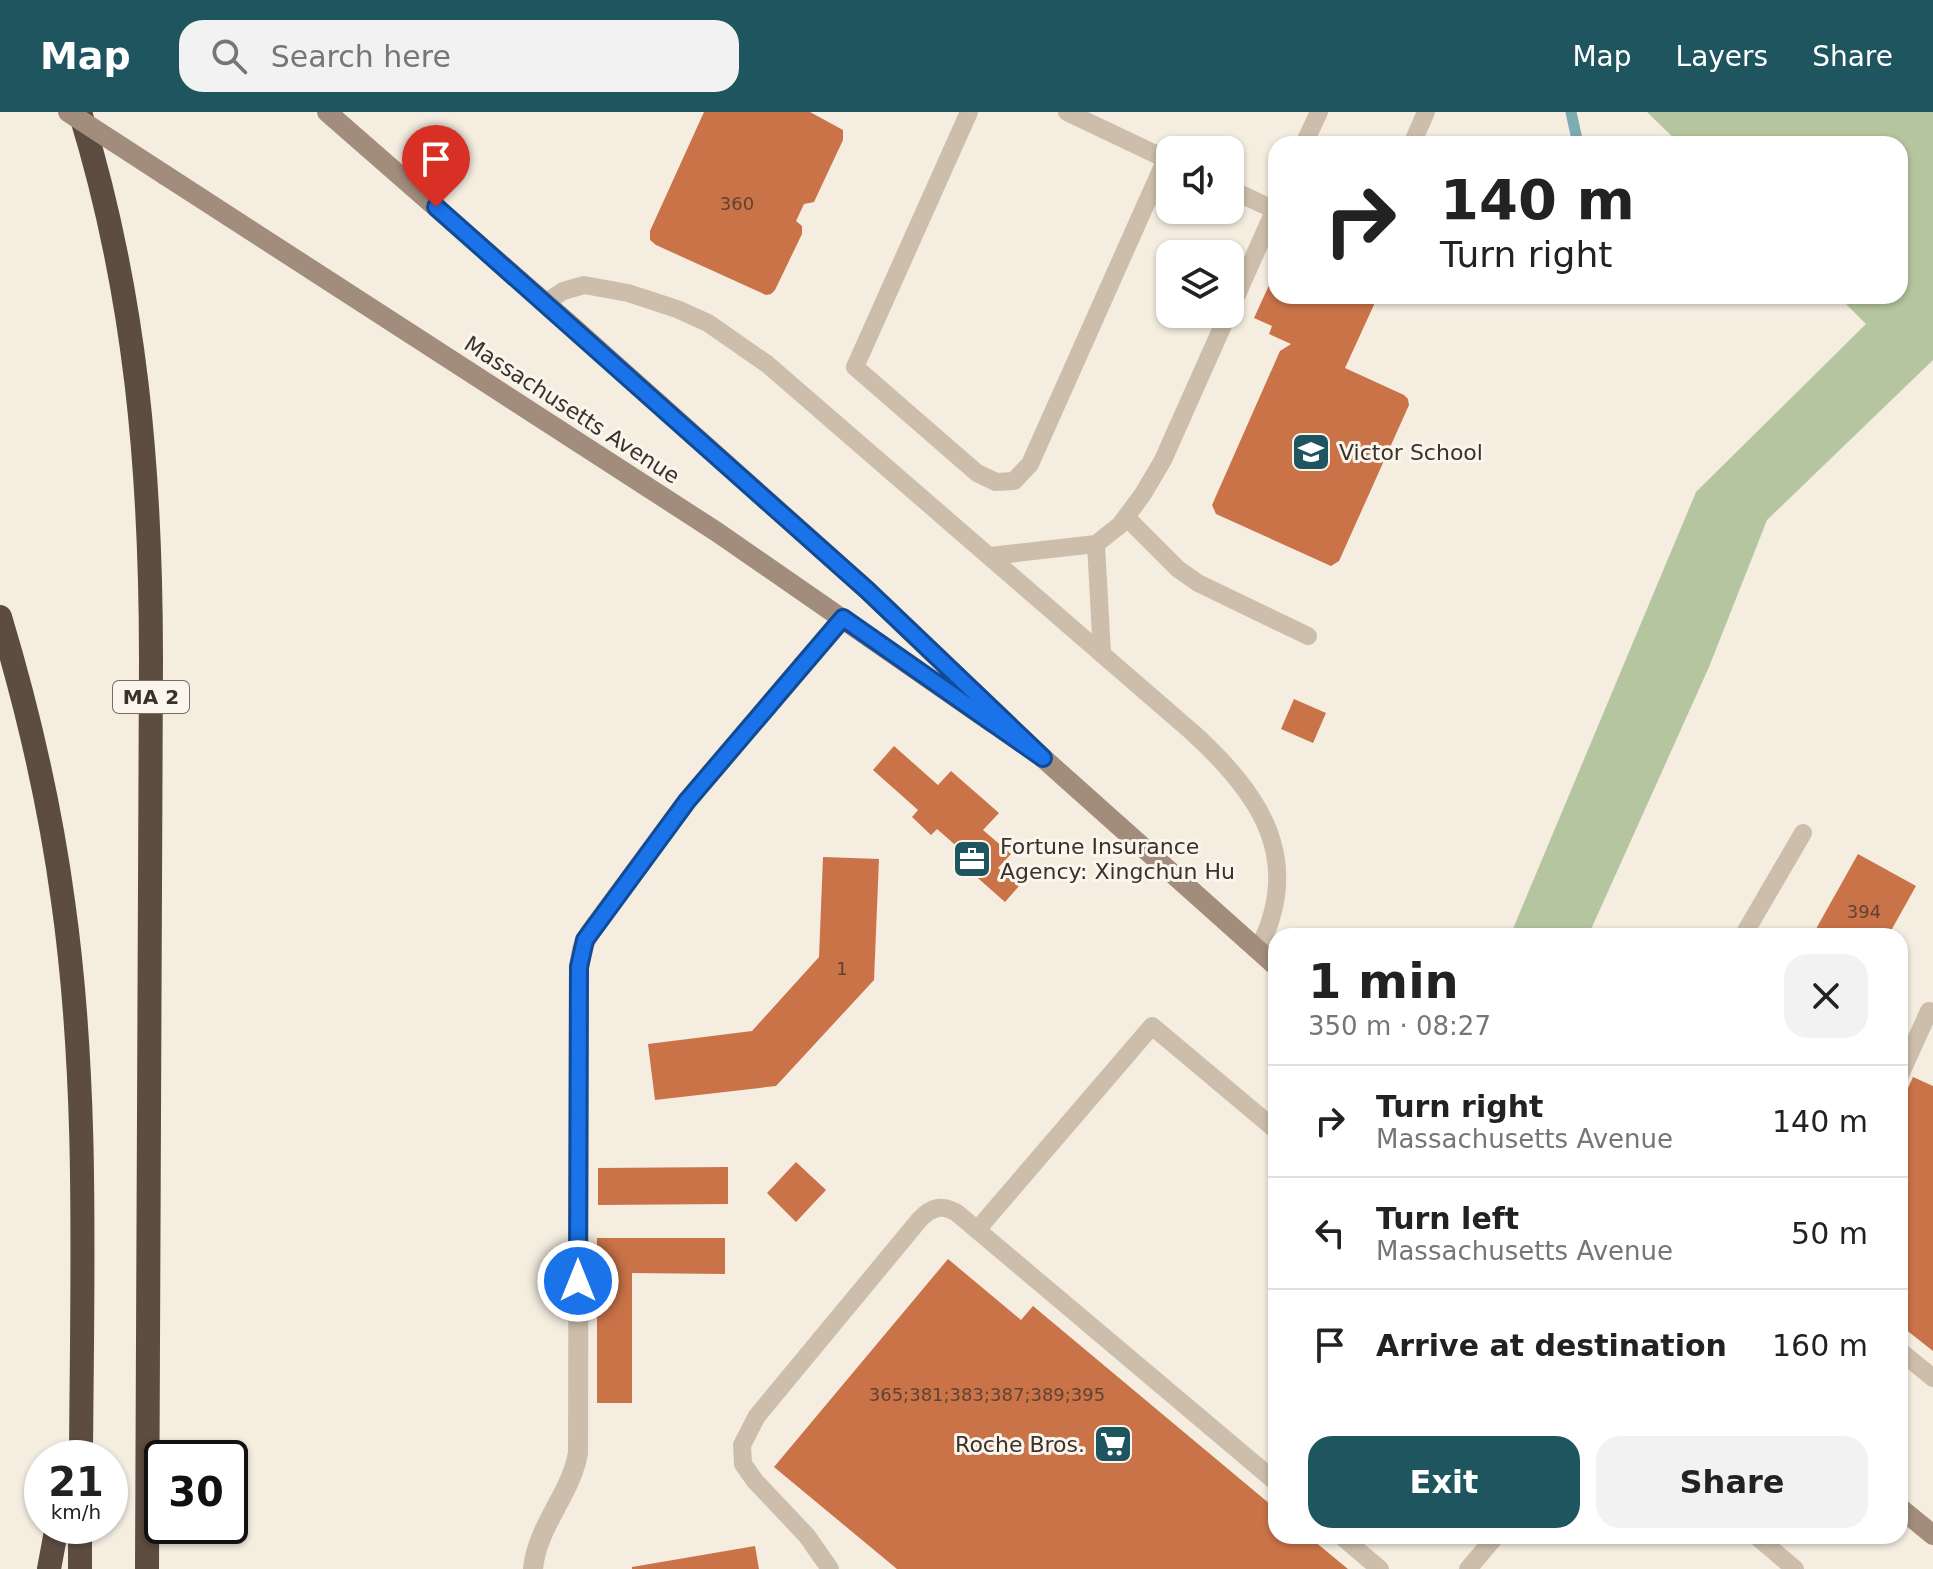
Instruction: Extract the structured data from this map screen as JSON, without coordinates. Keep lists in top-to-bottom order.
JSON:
{
  "streets": {
    "highway": ["MA 2"],
    "main road": ["Massachusetts Avenue"]
  },
  "places": {
    "school or university": ["Victor School"],
    "office": ["Fortune Insurance Agency: Xingchun Hu"],
    "supermarket": ["Roche Bros."]
  },
  "house_numbers": [
    "360",
    "394",
    "1",
    "365;381;383;387;389;395"
  ],
  "page": {
    "header": "Map",
    "search": "Search here",
    "nav": ["Map", "Layers", "Share"],
    "turn": ["140 m", "Turn right"],
    "heading": ["1 min", "350 m · 08:27"],
    "list": [
      {
        "name": "Turn right",
        "note": "Massachusetts Avenue",
        "value": "140 m"
      },
      {
        "name": "Turn left",
        "note": "Massachusetts Avenue",
        "value": "50 m"
      },
      {
        "name": "Arrive at destination",
        "value": "160 m"
      }
    ],
    "buttons": ["Exit", "Share"],
    "speed": "21 km/h",
    "limit": "30"
  }
}
